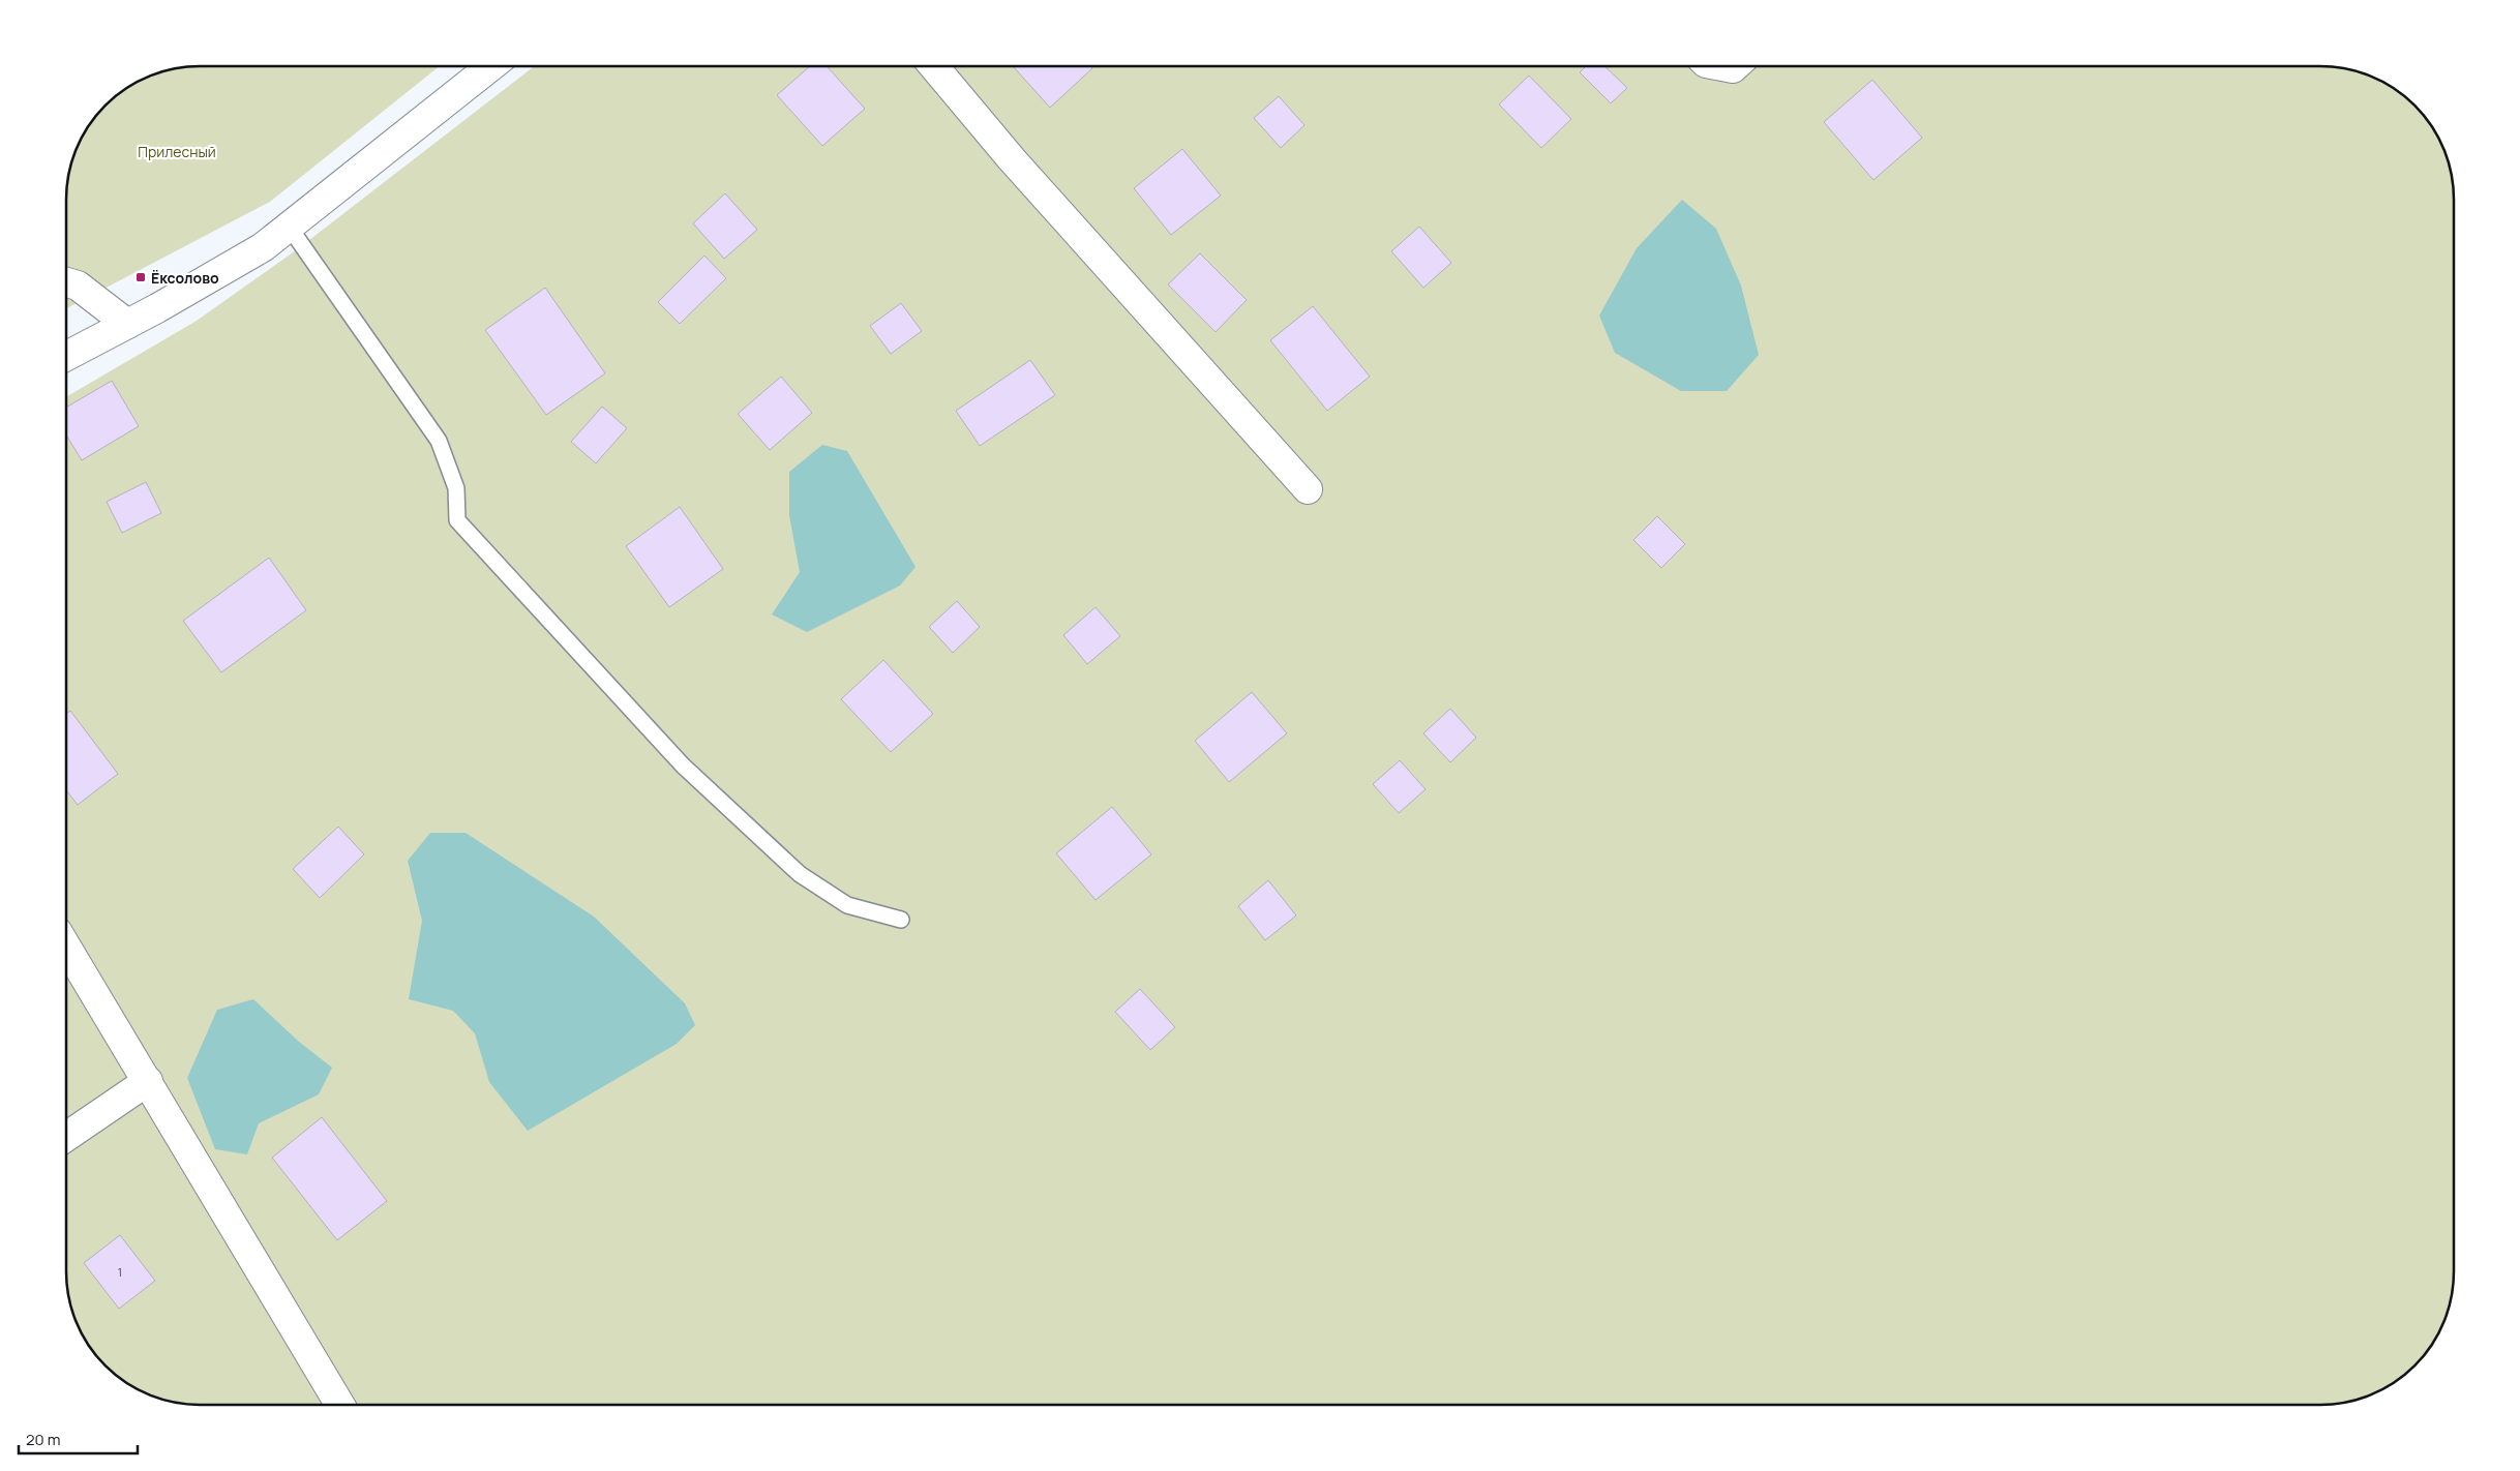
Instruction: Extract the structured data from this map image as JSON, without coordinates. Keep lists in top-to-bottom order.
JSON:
{
  "parks": ["Прилесный"],
  "places": {
    "transit": ["Ёксолово"]
  },
  "house_numbers": ["1"],
  "scale_bar": "20 m"
}
